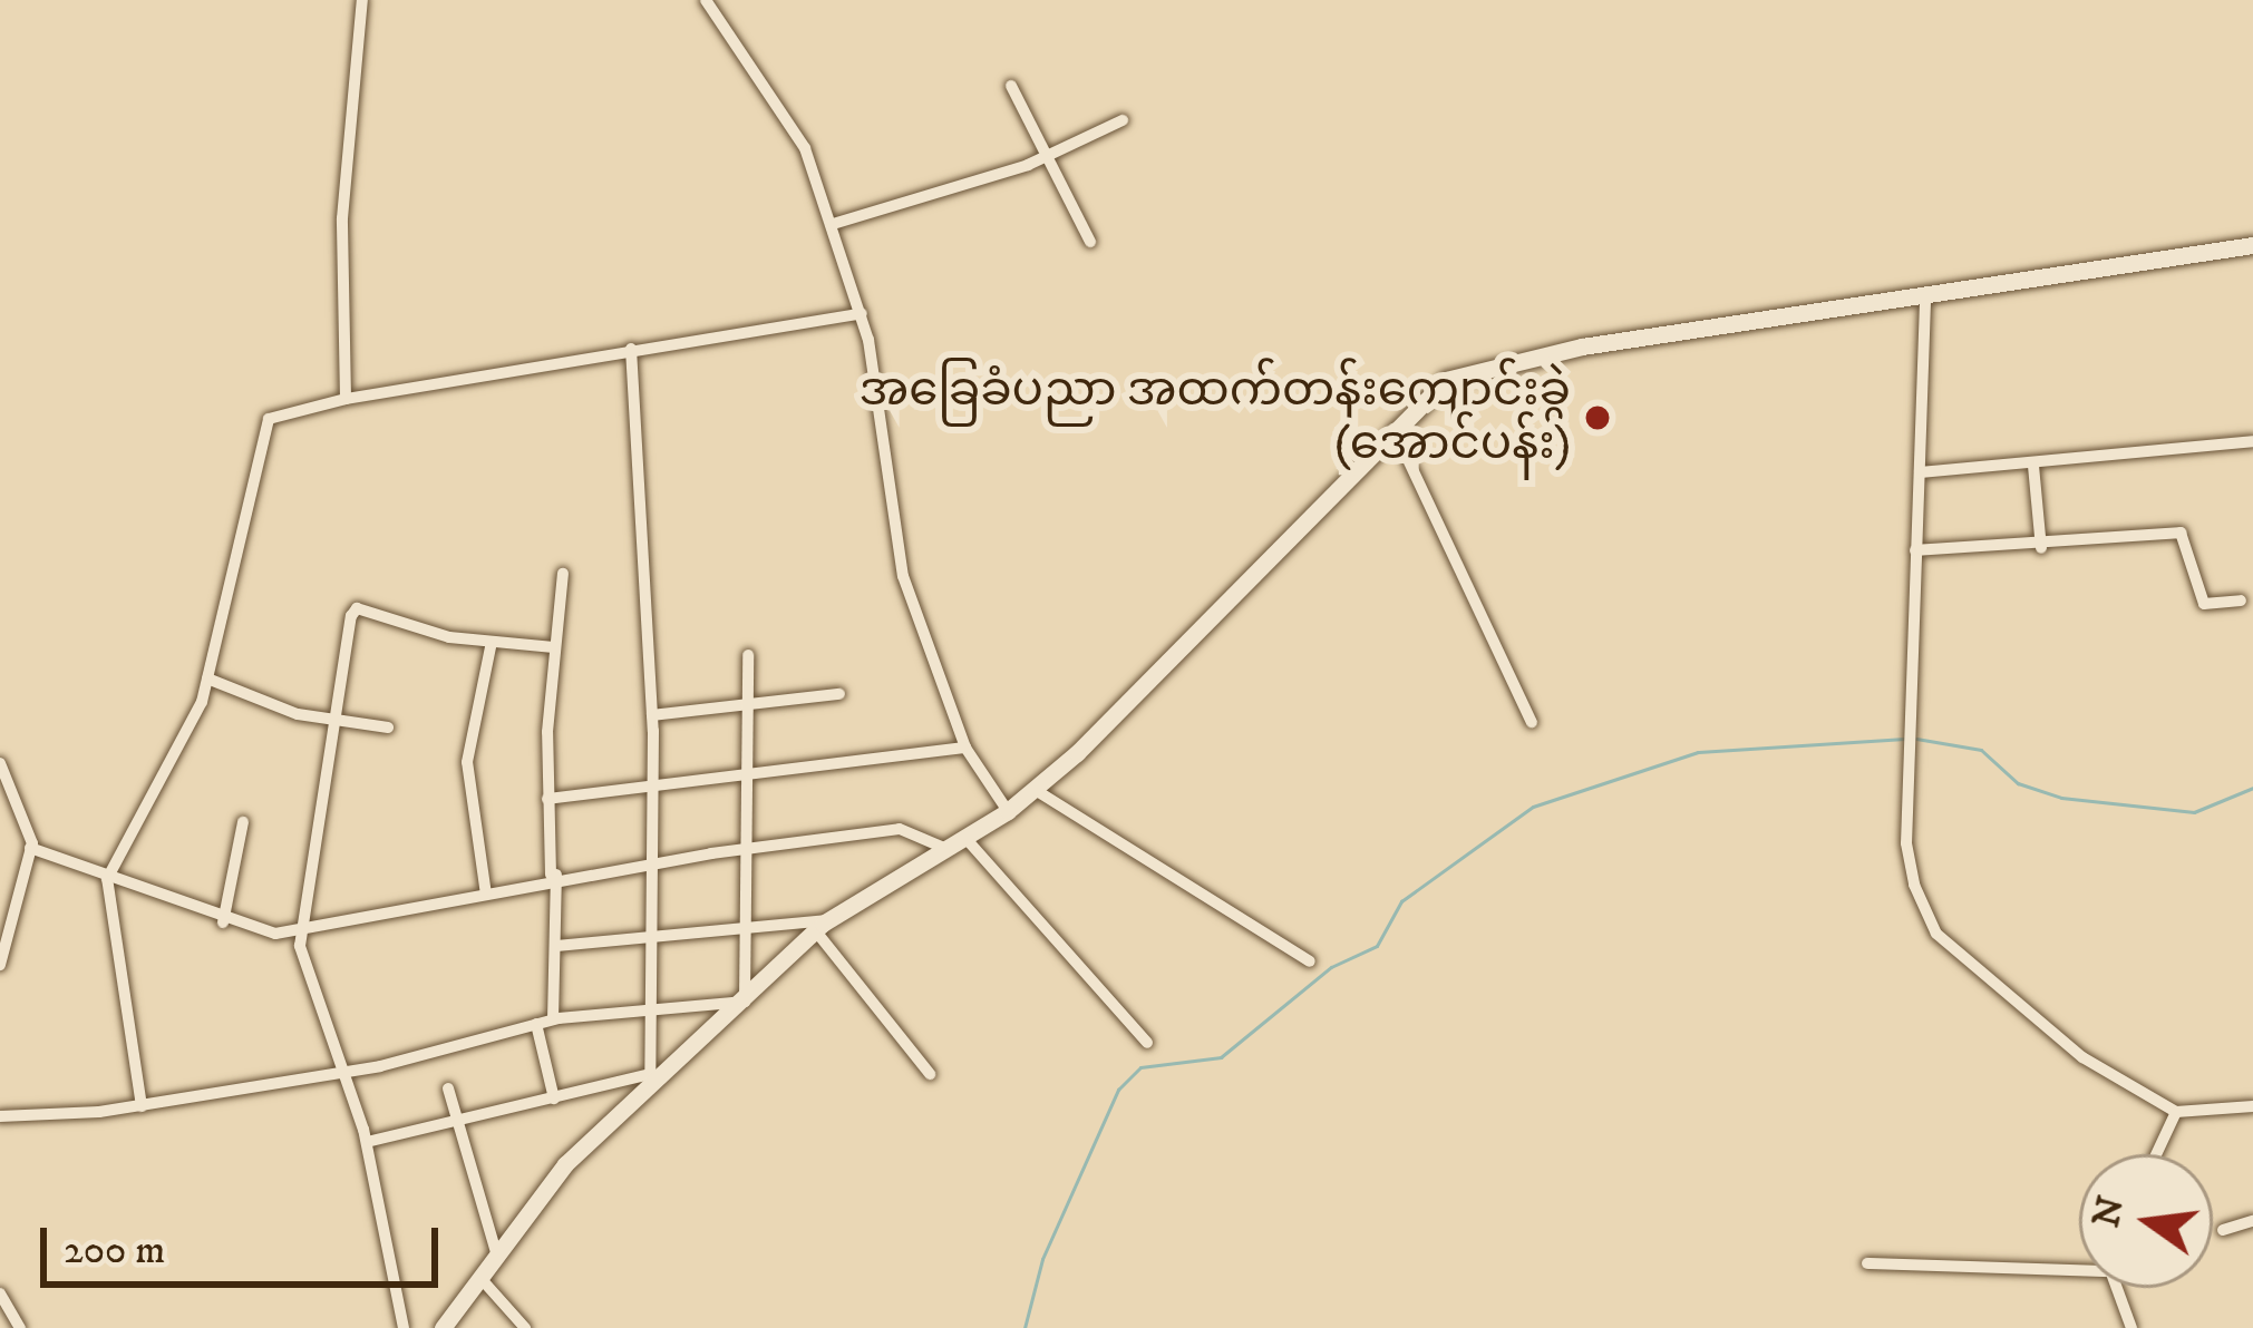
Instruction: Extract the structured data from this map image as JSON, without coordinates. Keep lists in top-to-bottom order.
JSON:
{
  "places": ["အခြေခံပညာ အထက်တန်းကျောင်းခွဲ (အောင်ပန်း)"],
  "scale_bar": "200 m",
  "north": "left"
}
